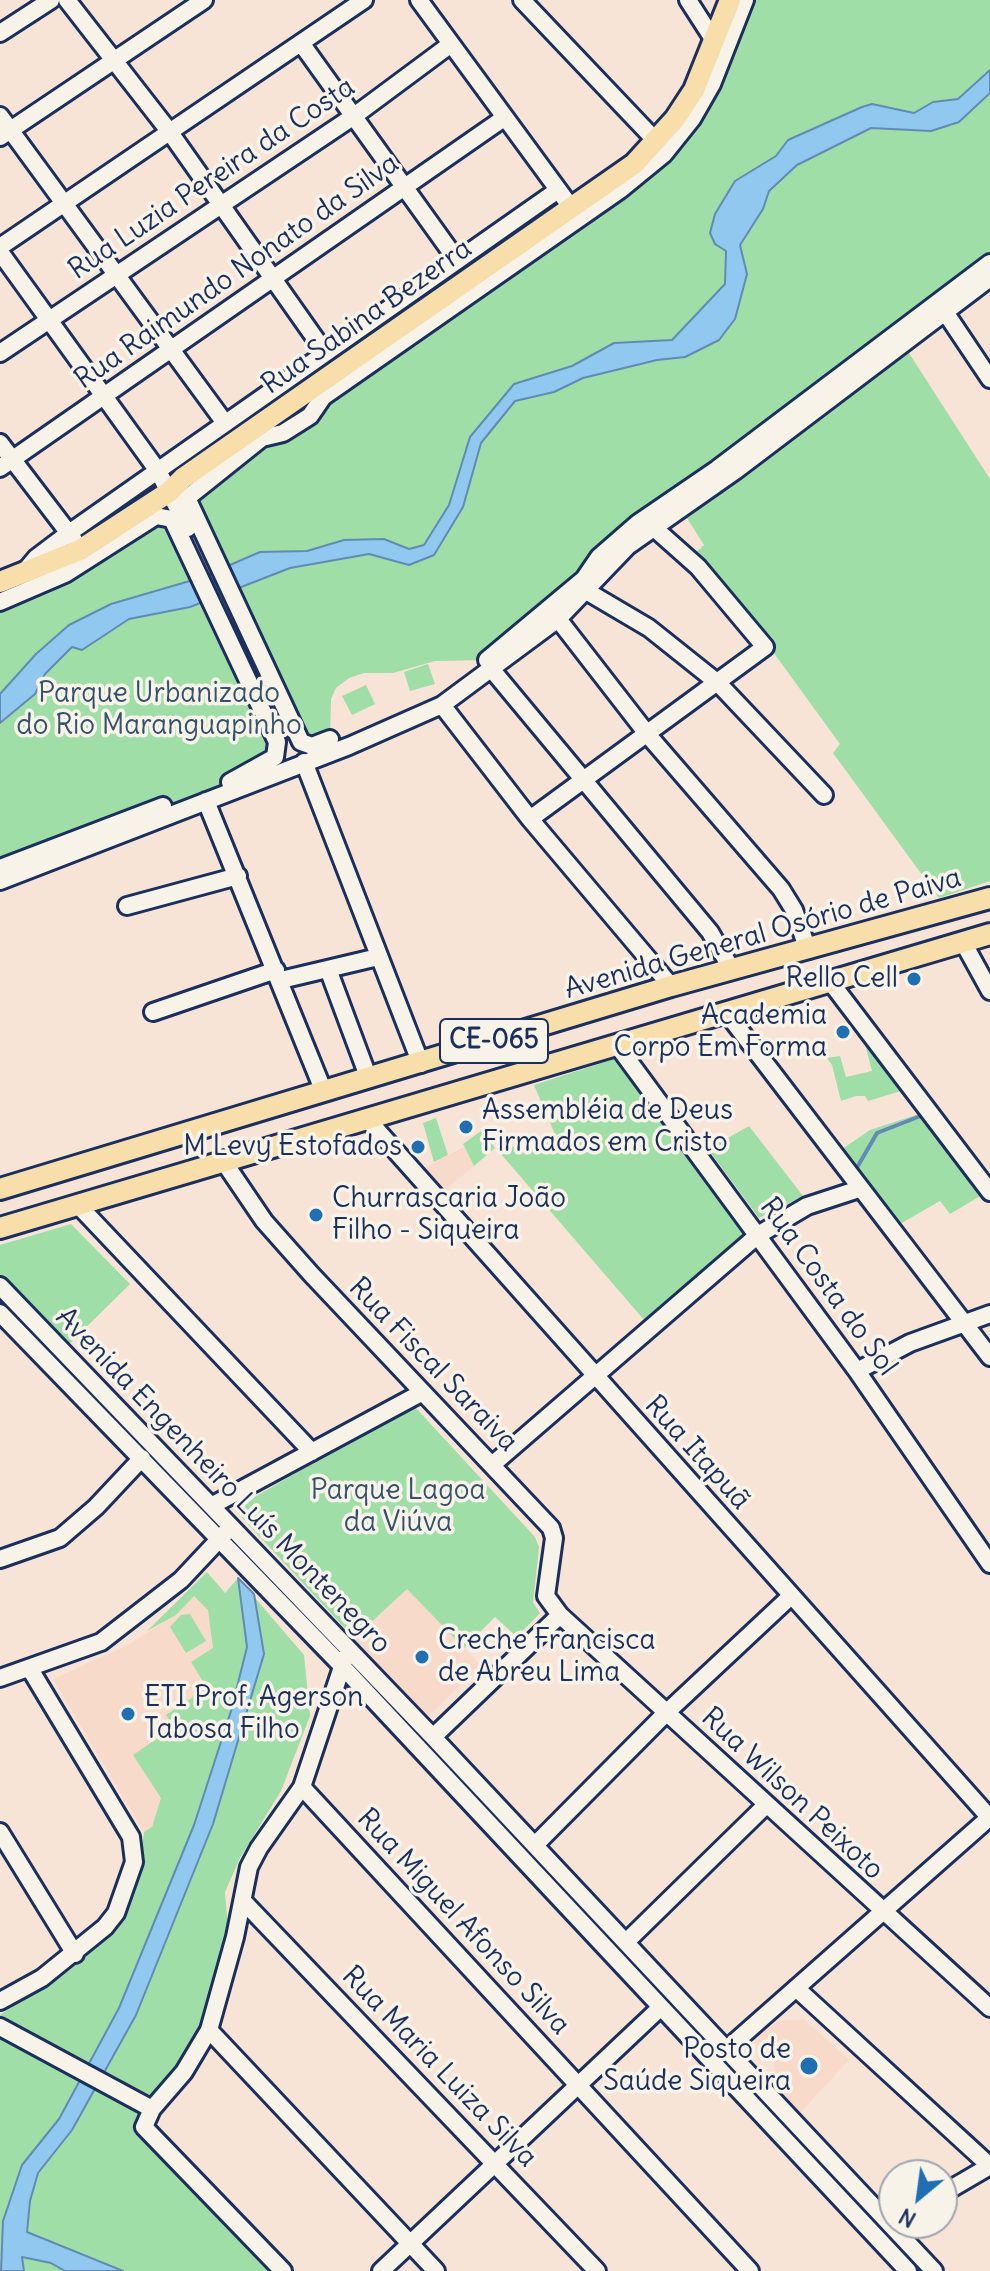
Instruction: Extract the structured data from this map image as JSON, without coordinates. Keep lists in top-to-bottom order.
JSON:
{
  "streets": {
    "main road": ["Rua Sabina Bezerra", "Avenida General Osório de Paiva", "CE-065"],
    "street": [
      "Rua Luzia Pereira da Costa",
      "Rua Raimundo Nonato da Silva",
      "Rua Costa do Sol",
      "Rua Fiscal Saraiva",
      "Rua Itapuã",
      "Avenida Engenheiro Luís Montenegro",
      "Rua Wilson Peixoto",
      "Rua Miguel Afonso Silva",
      "Rua Maria Luiza Silva"
    ]
  },
  "crossings": [
    ["CE-065", "Rua Costa do Sol"],
    ["CE-065", "Rua Fiscal Saraiva"],
    ["CE-065", "Rua Itapuã"],
    ["Rua Fiscal Saraiva", "Rua Wilson Peixoto"]
  ],
  "parks": ["Parque Urbanizado do Rio Maranguapinho", "Parque Lagoa da Viúva"],
  "places": [
    "Rello Cell",
    "Academia Corpo Em Forma",
    "Assembléia de Deus Firmados em Cristo",
    "M Levy Estofados",
    "Churrascaria João Filho - Siqueira",
    "Creche Francisca de Abreu Lima",
    "ETI Prof. Agerson Tabosa Filho",
    "Posto de Saúde Siqueira"
  ],
  "north": "bottom left"
}
